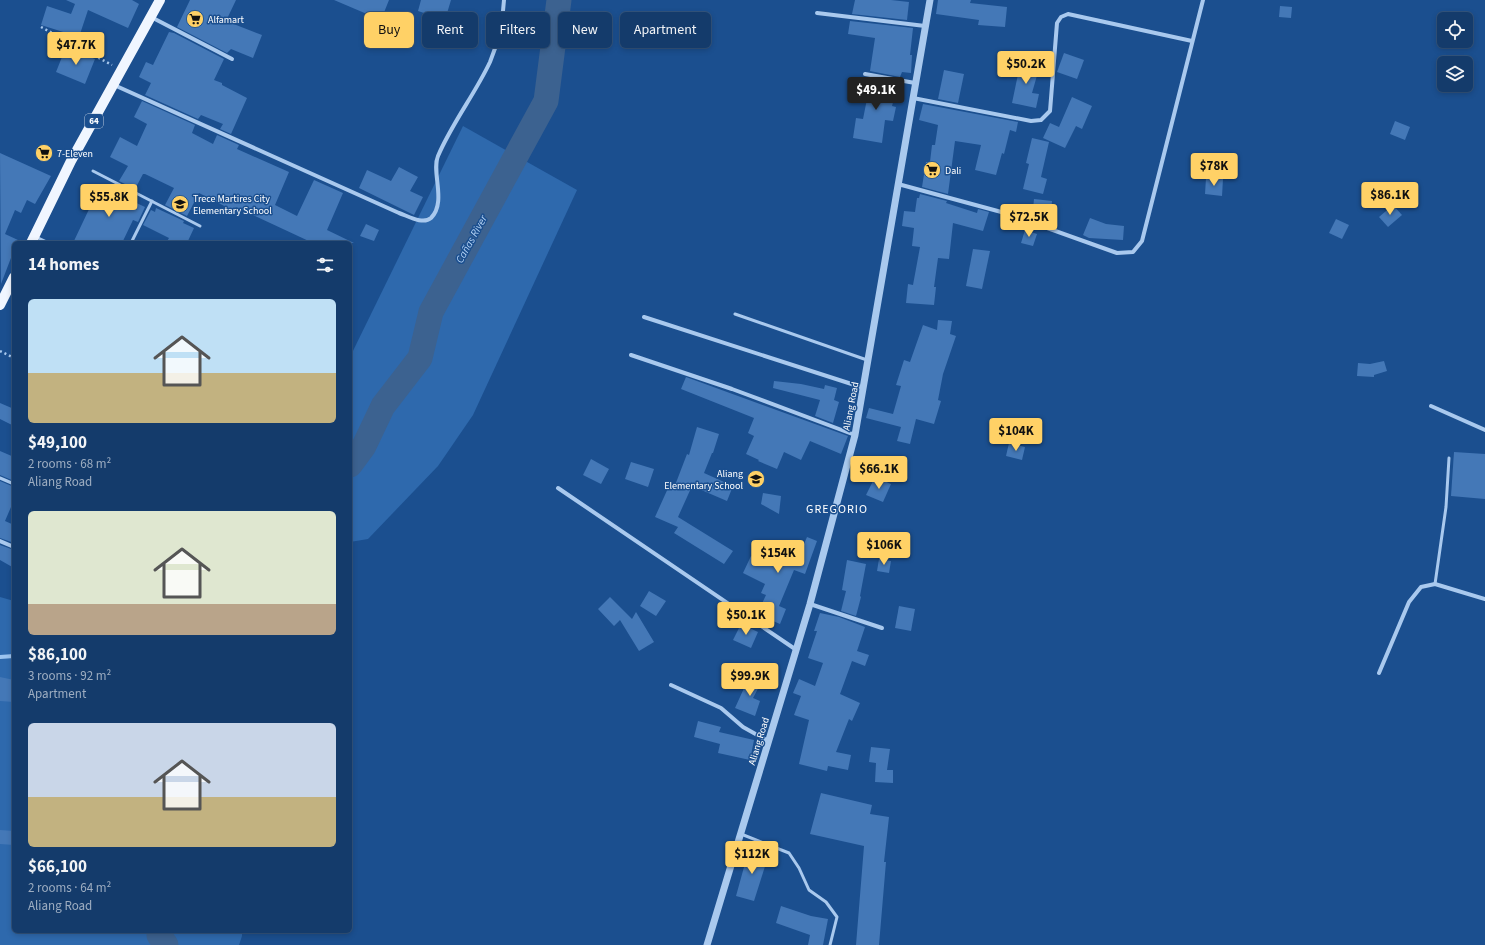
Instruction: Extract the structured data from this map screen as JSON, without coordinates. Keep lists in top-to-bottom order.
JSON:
{
  "streets": {
    "main road": ["64"],
    "street": ["Aliang Road"]
  },
  "districts": ["GREGORIO"],
  "water": ["Cañas River"],
  "places": {
    "supermarket": ["Alfamart", "7-Eleven", "Dali"],
    "school or university": ["Trece Martires City Elementary School", "Aliang Elementary School"]
  },
  "page": {
    "chip": [
      "Buy",
      "Rent",
      "Filters",
      "New",
      "Apartment"
    ],
    "price": [
      "$47.7K",
      "$50.2K",
      "$49.1K",
      "$78K",
      "$86.1K",
      "$55.8K",
      "$72.5K",
      "$104K",
      "$66.1K",
      "$106K",
      "$154K",
      "$50.1K",
      "$99.9K",
      "$112K"
    ],
    "heading": "14 homes",
    "list": [
      {
        "name": "$49,100",
        "note": "2 rooms · 68 m² · Aliang Road"
      },
      {
        "name": "$86,100",
        "note": "3 rooms · 92 m² · Apartment"
      },
      {
        "name": "$66,100",
        "note": "2 rooms · 64 m² · Aliang Road"
      }
    ]
  }
}
